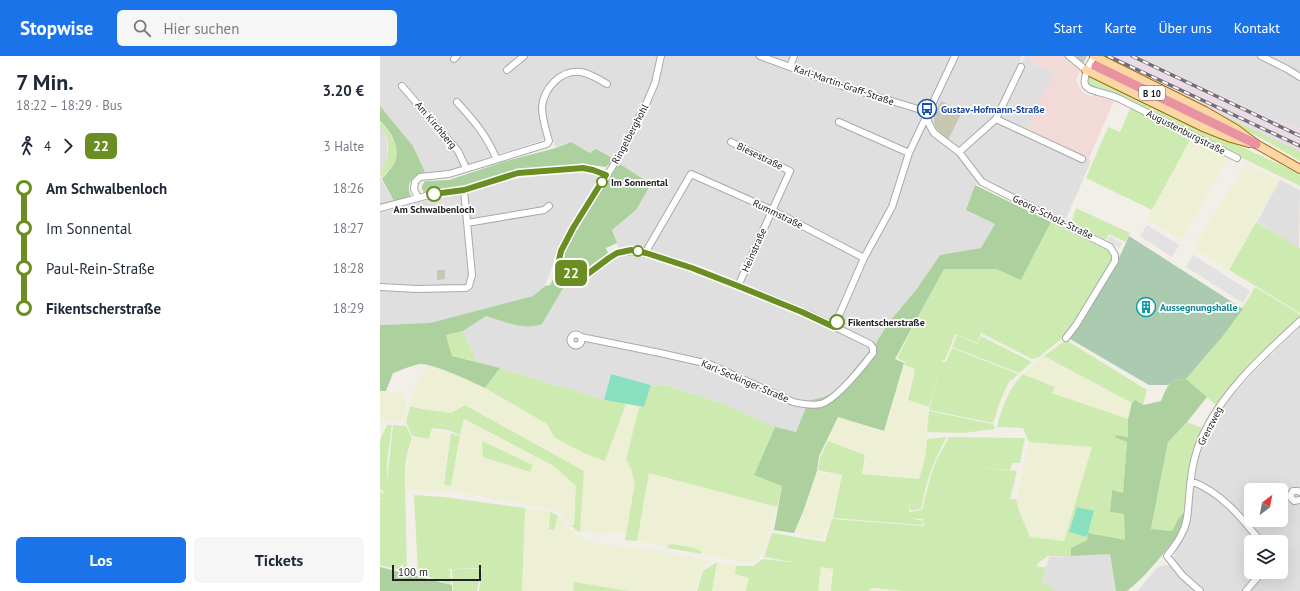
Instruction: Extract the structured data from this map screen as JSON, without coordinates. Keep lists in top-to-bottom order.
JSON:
{
  "streets": {
    "highway": ["B 10"],
    "street": [
      "Karl-Martin-Graff-Straße",
      "Am Kirchberg",
      "Augustenburgstraße",
      "Ringelberghohl",
      "Biesestraße",
      "Rummstraße",
      "Georg-Scholz-Straße",
      "Heinstraße",
      "Karl-Seckinger-Straße",
      "Grenzweg"
    ]
  },
  "crossings": [
    ["Karl-Martin-Graff-Straße", "Georg-Scholz-Straße"],
    ["Ringelberghohl", "Rummstraße"],
    ["Biesestraße", "Heinstraße"],
    ["Rummstraße", "Heinstraße"]
  ],
  "places": {
    "bus stop": ["Gustav-Hofmann-Straße"],
    "other": ["Im Sonnental", "Am Schwalbenloch", "Fikentscherstraße"],
    "building": ["Aussegnungshalle"]
  },
  "lines": ["bus line 22"],
  "scale_bar": "100 m",
  "north": "top right",
  "page": {
    "header": "Stopwise",
    "search": "Hier suchen",
    "nav": [
      "Start",
      "Karte",
      "Über uns",
      "Kontakt"
    ],
    "heading": ["7 Min.", "18:22 – 18:29 · Bus", "3.20 €"],
    "on_map": "22",
    "legs": ["4", "22", "3 Halte"],
    "list": [
      {
        "name": "Am Schwalbenloch",
        "value": "18:26"
      },
      {
        "name": "Im Sonnental",
        "value": "18:27"
      },
      {
        "name": "Paul-Rein-Straße",
        "value": "18:28"
      },
      {
        "name": "Fikentscherstraße",
        "value": "18:29"
      }
    ],
    "buttons": ["Los", "Tickets"],
    "scale": "100 m"
  }
}
